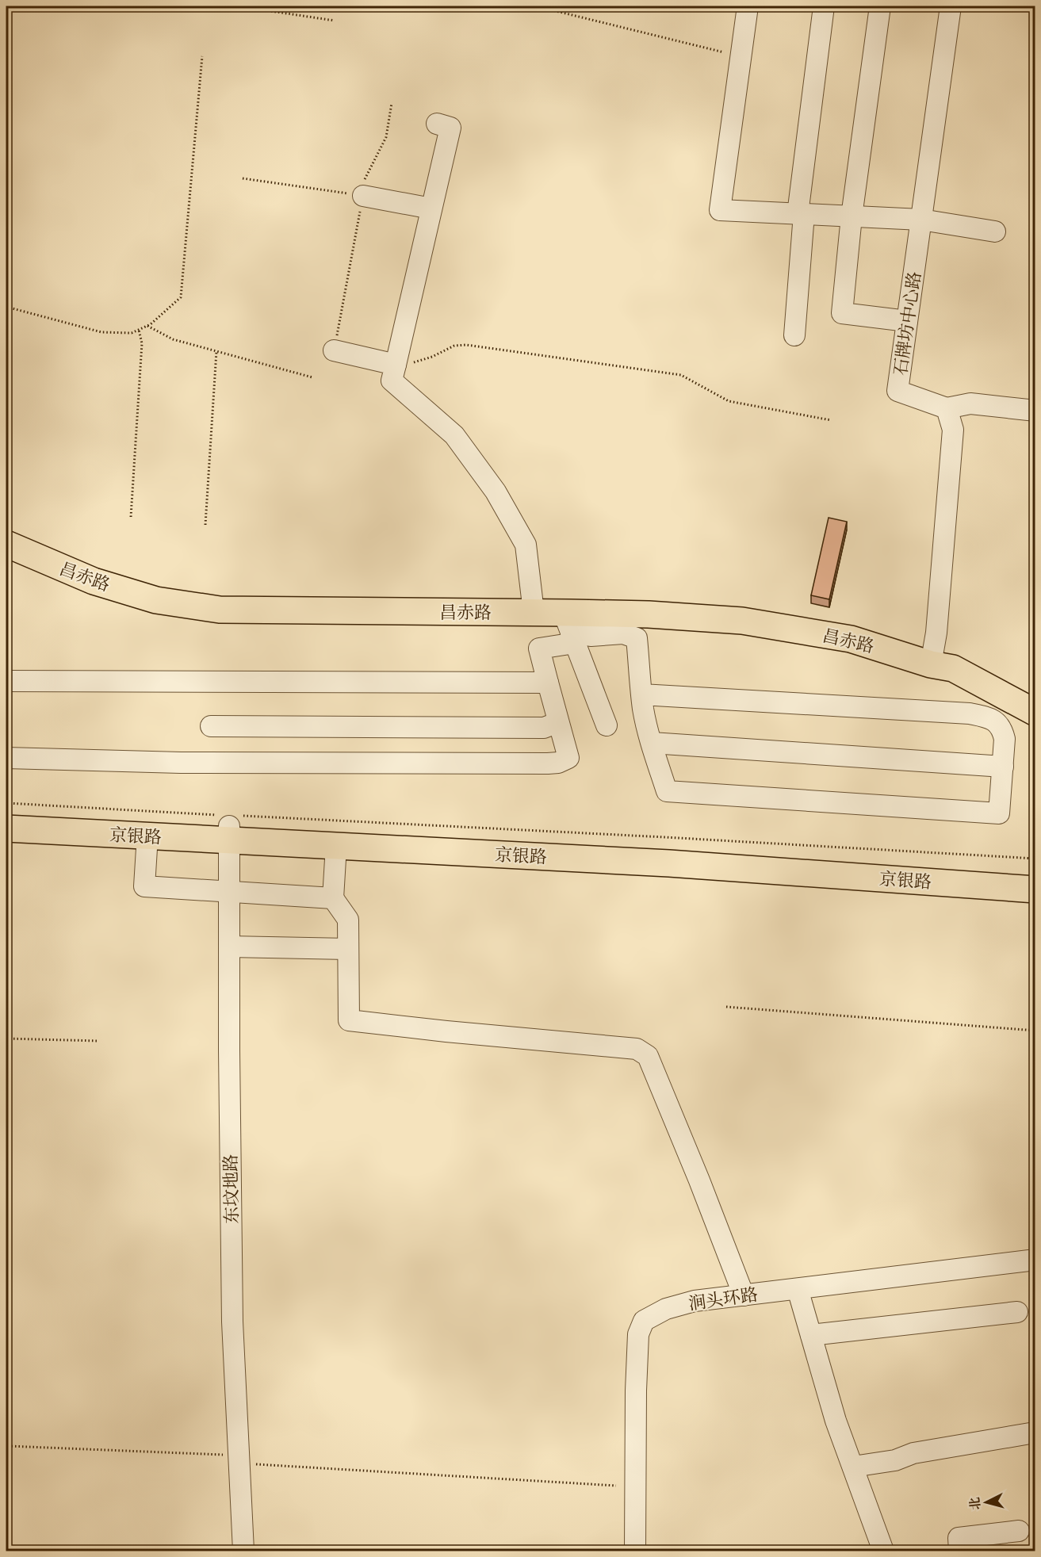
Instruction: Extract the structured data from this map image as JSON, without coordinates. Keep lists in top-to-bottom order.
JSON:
{
  "streets": {
    "main road": ["昌赤路", "京银路"],
    "street": ["石牌坊中心路", "东坟地路", "涧头环路"]
  },
  "crossings": [
    ["京银路", "东坟地路"]
  ],
  "north": "left"
}
